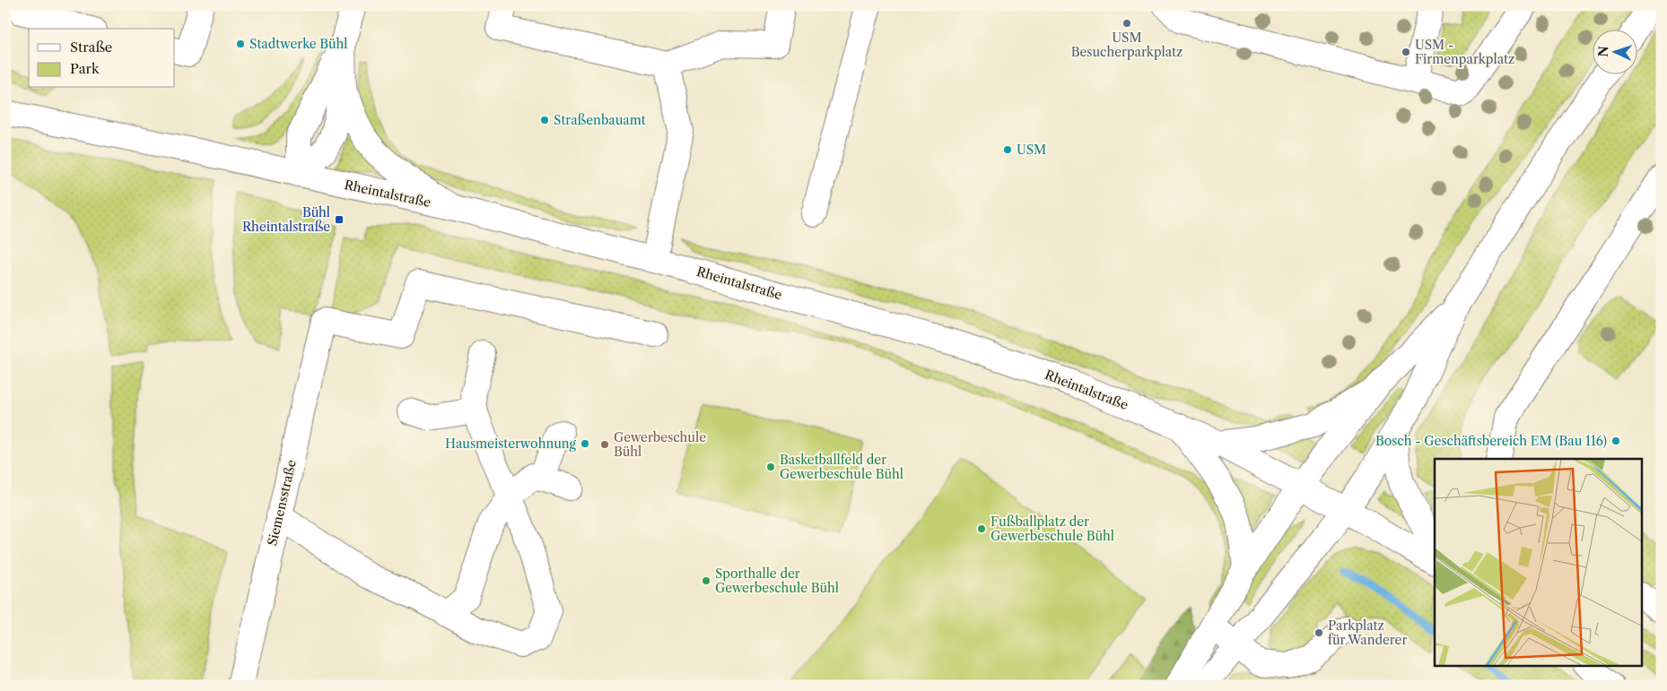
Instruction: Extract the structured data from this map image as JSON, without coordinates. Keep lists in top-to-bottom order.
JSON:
{
  "streets": {
    "street": ["Rheintalstraße", "Siemensstraße"]
  },
  "places": {
    "other": [
      "USM Besucherparkplatz",
      "Stadtwerke Bühl",
      "USM - Firmenparkplatz",
      "Straßenbauamt",
      "USM",
      "Bosch - Geschäftsbereich EM (Bau 116)",
      "Hausmeisterwohnung",
      "Gewerbeschule Bühl",
      "Basketballfeld der Gewerbeschule Bühl",
      "Fußballplatz der Gewerbeschule Bühl",
      "Sporthalle der Gewerbeschule Bühl",
      "Parkplatz für Wanderer"
    ],
    "transit": ["Bühl Rheintalstraße"]
  },
  "legend": ["Straße", "Park"],
  "north": "left"
}
